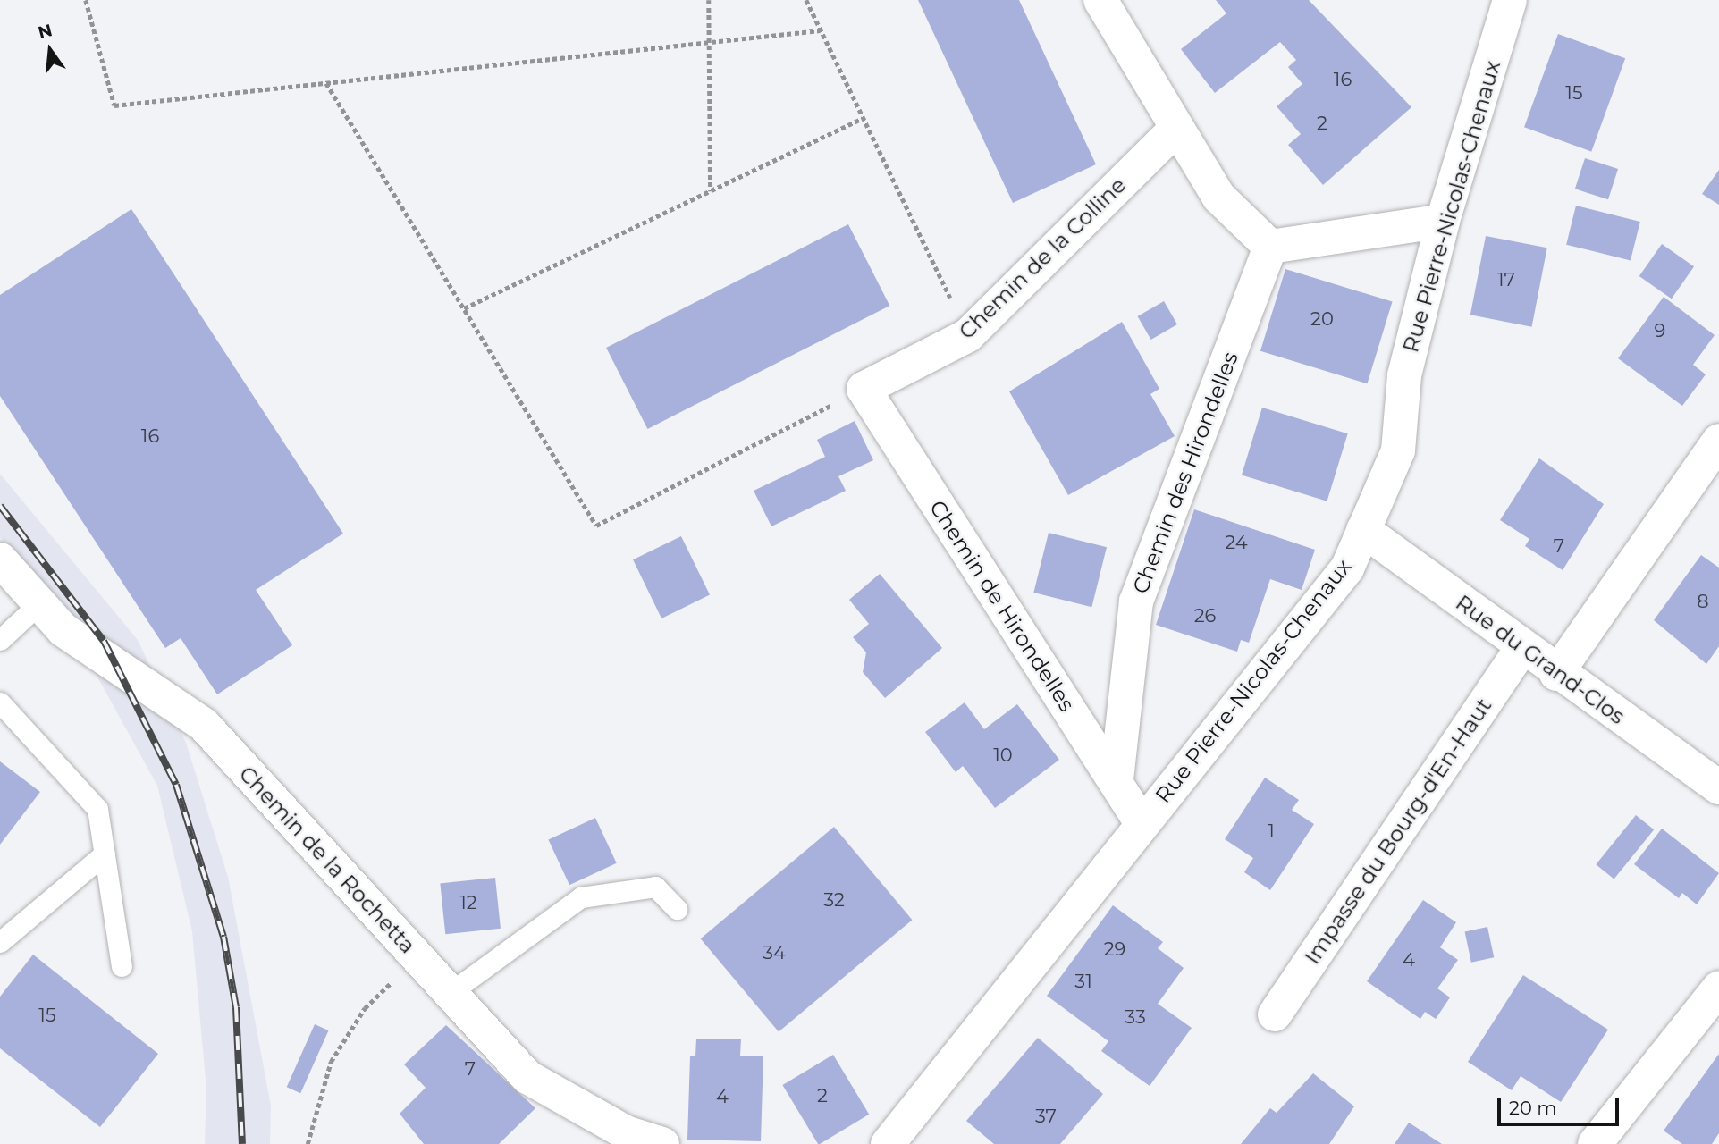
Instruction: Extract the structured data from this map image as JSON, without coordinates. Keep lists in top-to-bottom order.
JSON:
{
  "streets": {
    "street": [
      "Rue Pierre-Nicolas-Chenaux",
      "Chemin de la Colline",
      "Chemin des Hirondelles",
      "Chemin de Hirondelles",
      "Rue du Grand-Clos",
      "Impasse du Bourg-d'En-Haut",
      "Chemin de la Rochetta"
    ]
  },
  "crossings": [
    ["Rue Pierre-Nicolas-Chenaux", "Chemin de Hirondelles"],
    ["Rue Pierre-Nicolas-Chenaux", "Rue du Grand-Clos"],
    ["Chemin de la Colline", "Chemin de Hirondelles"],
    ["Chemin des Hirondelles", "Chemin de Hirondelles"],
    ["Rue du Grand-Clos", "Impasse du Bourg-d'En-Haut"]
  ],
  "house_numbers": [
    "16",
    "15",
    "2",
    "17",
    "20",
    "9",
    "16",
    "24",
    "7",
    "8",
    "26",
    "10",
    "1",
    "32",
    "12",
    "29",
    "34",
    "4",
    "31",
    "15",
    "33",
    "7",
    "2",
    "4",
    "37"
  ],
  "scale_bar": "20 m",
  "north": "top"
}
